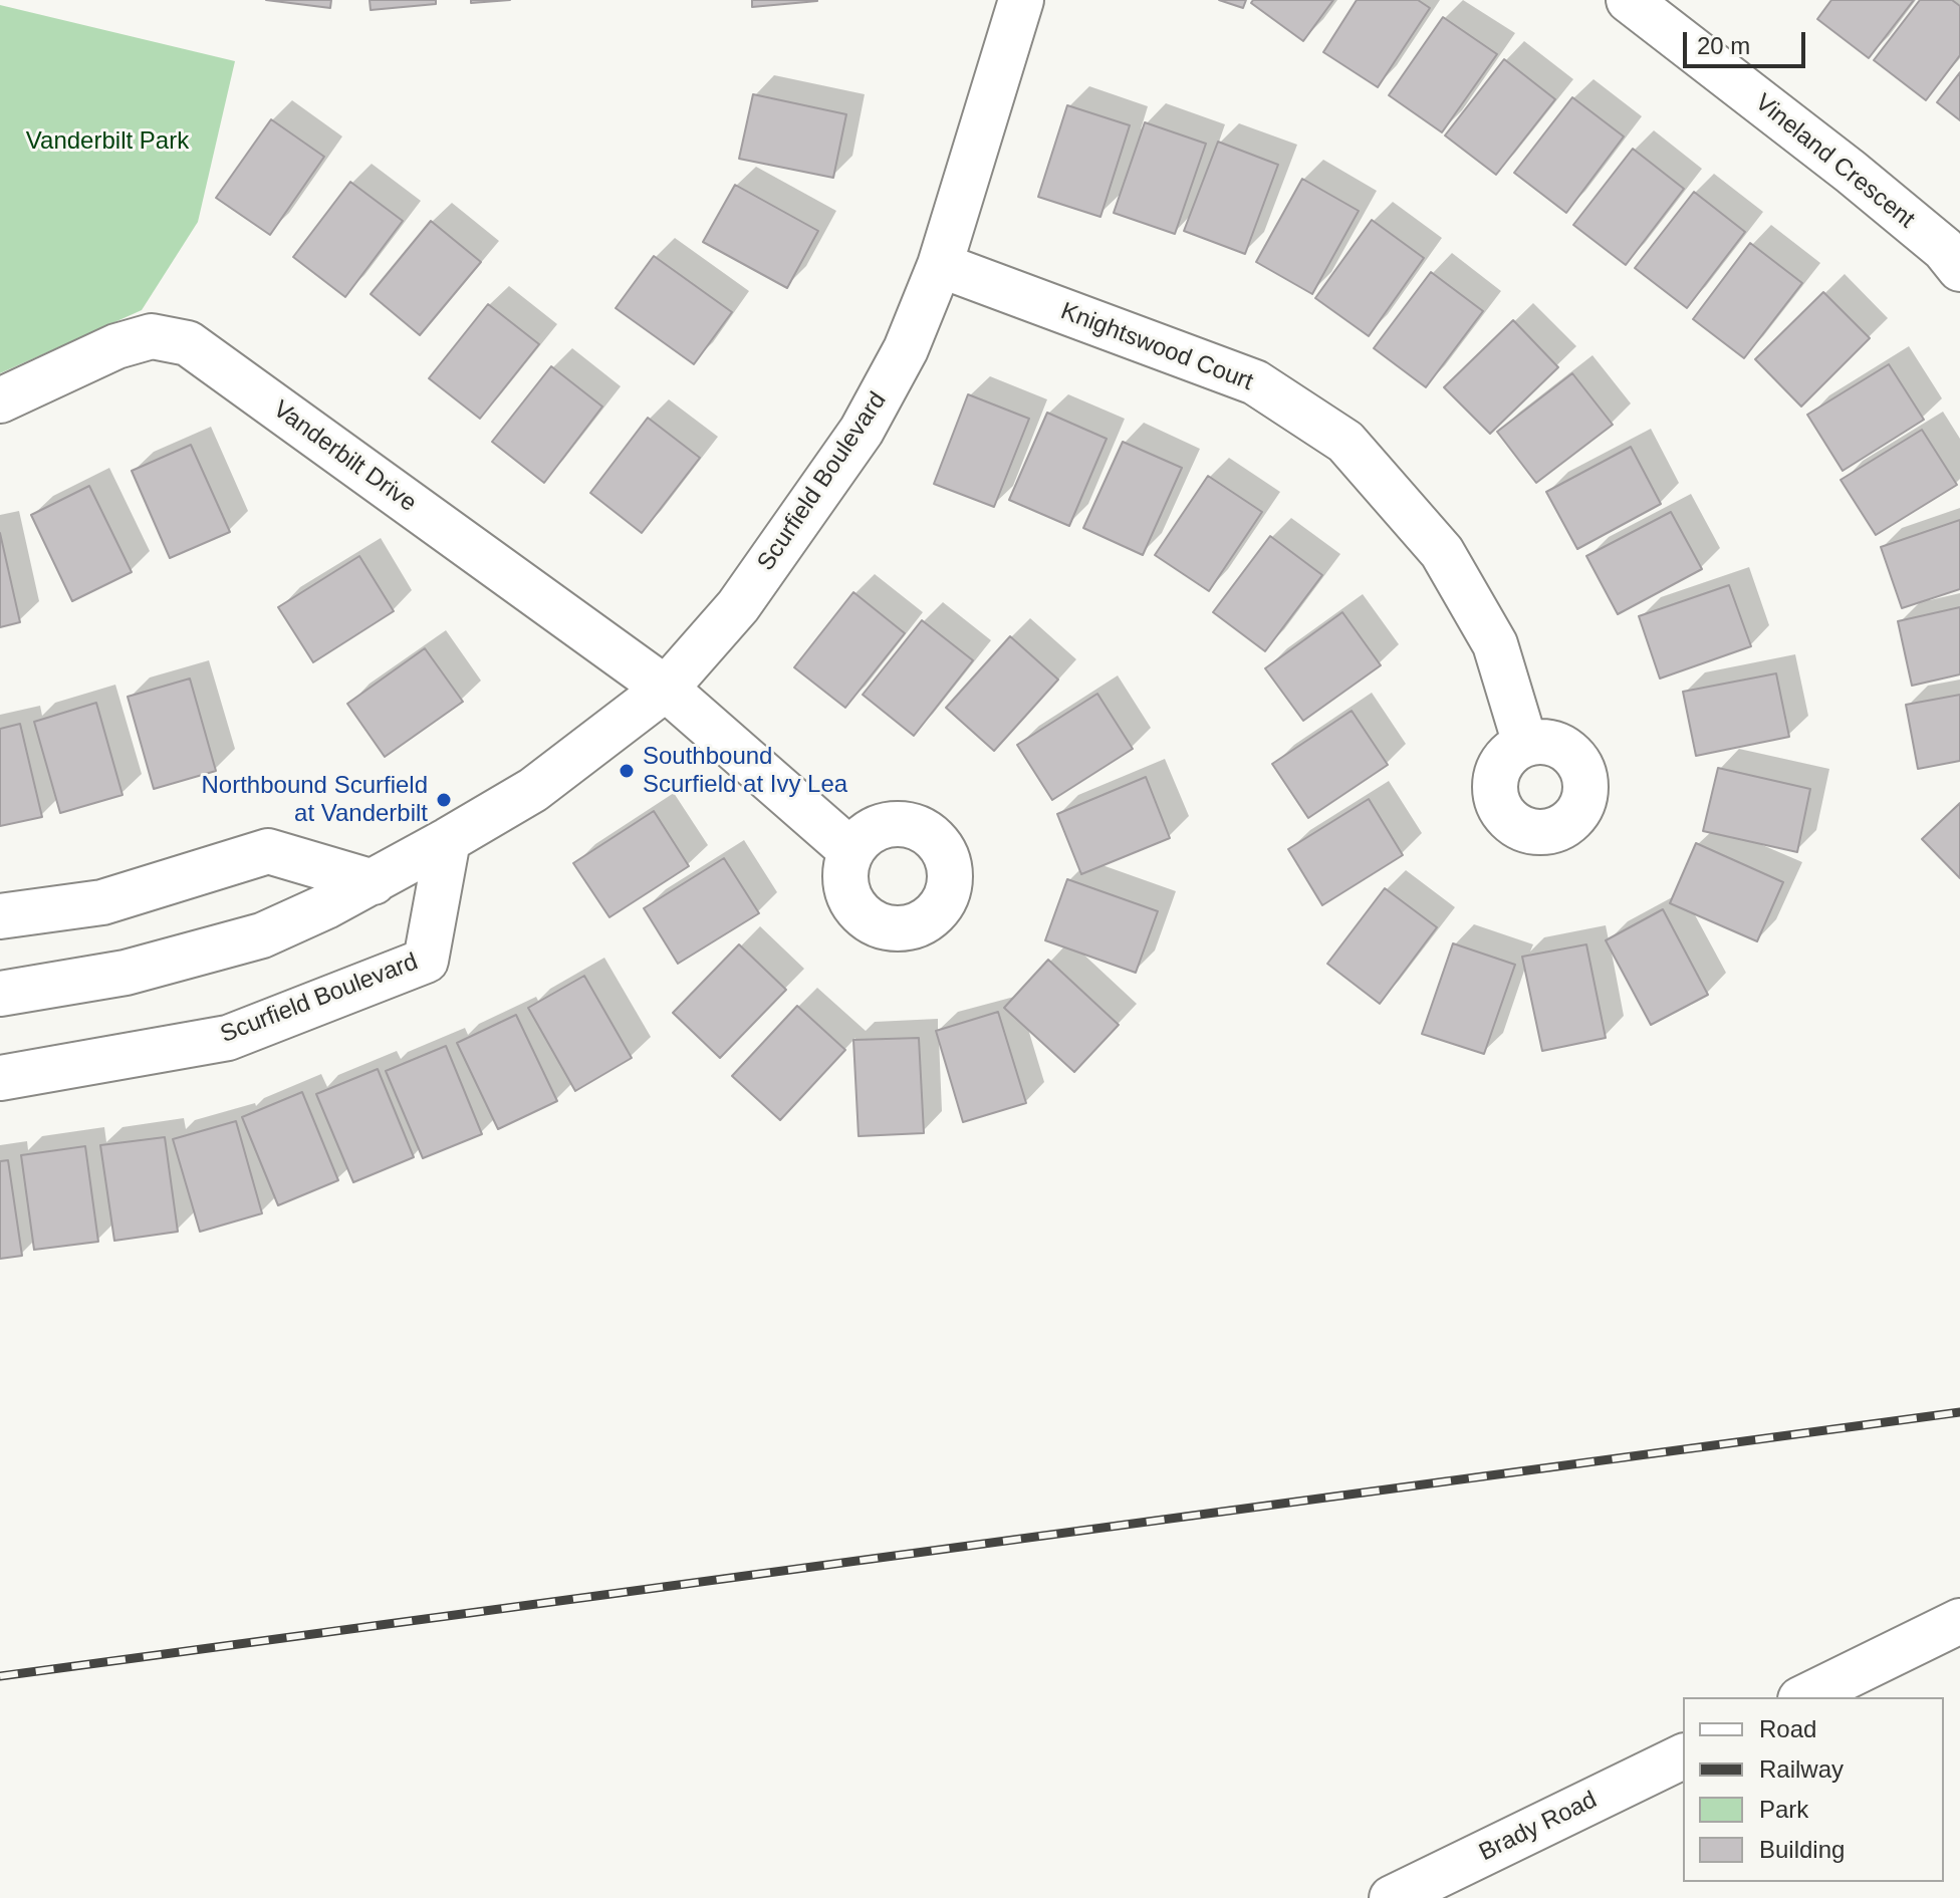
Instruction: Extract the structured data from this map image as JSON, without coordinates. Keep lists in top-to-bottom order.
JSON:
{
  "streets": {
    "street": [
      "Vineland Crescent",
      "Knightswood Court",
      "Vanderbilt Drive",
      "Scurfield Boulevard",
      "Brady Road"
    ]
  },
  "crossings": [
    ["Knightswood Court", "Scurfield Boulevard"],
    ["Vanderbilt Drive", "Scurfield Boulevard"]
  ],
  "parks": ["Vanderbilt Park"],
  "places": ["Southbound Scurfield at Ivy Lea", "Northbound Scurfield at Vanderbilt"],
  "legend": [
    "Road",
    "Railway",
    "Park",
    "Building"
  ],
  "scale_bar": "20 m"
}
